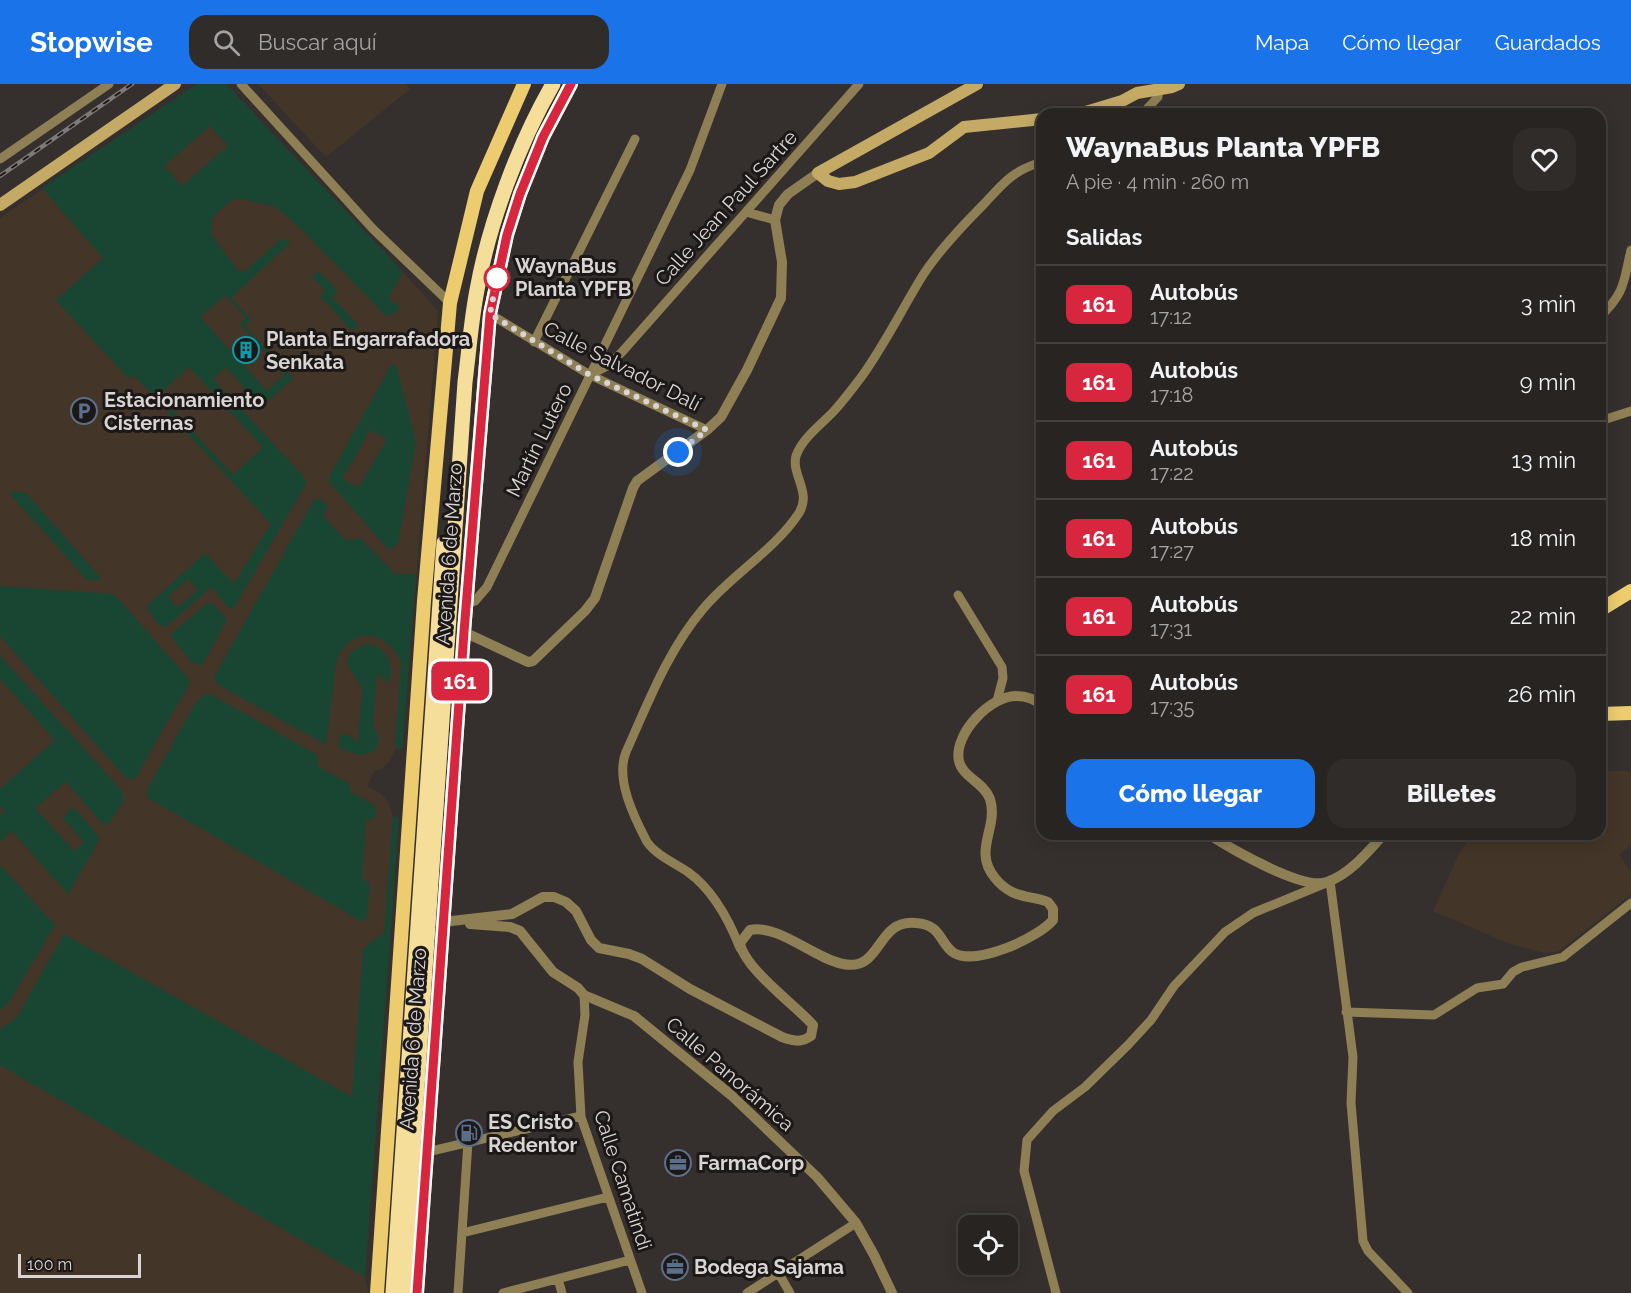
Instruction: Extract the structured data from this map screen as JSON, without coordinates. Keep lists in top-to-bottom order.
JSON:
{
  "streets": {
    "highway": ["Avenida 6 de Marzo"],
    "street": [
      "Calle Jean Paul Sartre",
      "Calle Salvador Dalí",
      "Martín Lutero",
      "Calle Panorámica",
      "Calle Camatindi"
    ]
  },
  "crossings": [
    ["Calle Jean Paul Sartre", "Calle Salvador Dalí"],
    ["Calle Jean Paul Sartre", "Martín Lutero"],
    ["Calle Salvador Dalí", "Martín Lutero"],
    ["Calle Salvador Dalí", "Avenida 6 de Marzo"],
    ["Martín Lutero", "Avenida 6 de Marzo"],
    ["Calle Panorámica", "Calle Camatindi"]
  ],
  "places": {
    "other": ["WaynaBus Planta YPFB"],
    "building": ["Planta Engarrafadora Senkata"],
    "parking": ["Estacionamiento Cisternas"],
    "fuel station": ["ES Cristo Redentor"],
    "office": ["FarmaCorp", "Bodega Sajama"]
  },
  "lines": ["bus line 161"],
  "scale_bar": "100 m",
  "page": {
    "header": "Stopwise",
    "search": "Buscar aquí",
    "nav": ["Mapa", "Cómo llegar", "Guardados"],
    "on_map": "161",
    "heading": [
      ["WaynaBus Planta YPFB", "A pie · 4 min · 260 m"],
      "Salidas"
    ],
    "list": [
      {
        "mark": "161",
        "name": "Autobús",
        "note": "17:12",
        "value": "3 min"
      },
      {
        "mark": "161",
        "name": "Autobús",
        "note": "17:18",
        "value": "9 min"
      },
      {
        "mark": "161",
        "name": "Autobús",
        "note": "17:22",
        "value": "13 min"
      },
      {
        "mark": "161",
        "name": "Autobús",
        "note": "17:27",
        "value": "18 min"
      },
      {
        "mark": "161",
        "name": "Autobús",
        "note": "17:31",
        "value": "22 min"
      },
      {
        "mark": "161",
        "name": "Autobús",
        "note": "17:35",
        "value": "26 min"
      }
    ],
    "buttons": ["Cómo llegar", "Billetes"],
    "scale": "100 m"
  }
}
